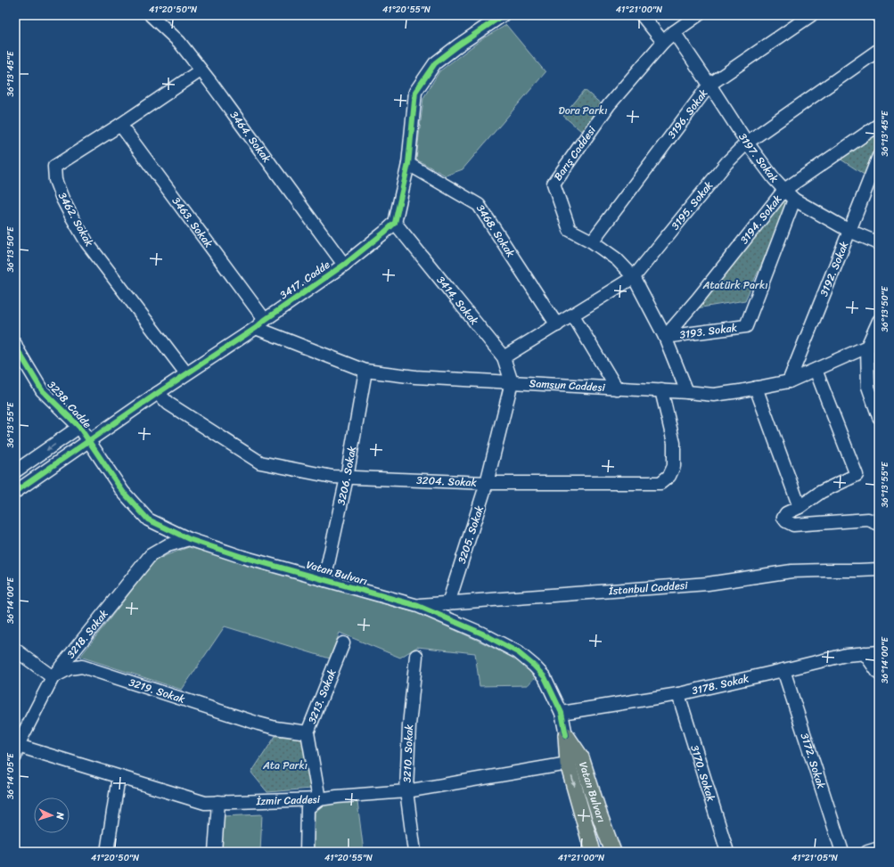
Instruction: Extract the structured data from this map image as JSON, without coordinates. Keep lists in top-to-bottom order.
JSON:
{
  "streets": {
    "main road": ["Vatan Bulvarı"],
    "street": [
      "3196. Sokak",
      "3464. Sokak",
      "Barış Caddesi",
      "3197. Sokak",
      "3195. Sokak",
      "3462. Sokak",
      "3194. Sokak",
      "3463. Sokak",
      "3468. Sokak",
      "3192. Sokak",
      "3417. Cadde",
      "3414. Sokak",
      "3193. Sokak",
      "Samsun Caddesi",
      "3238. Cadde",
      "3206. Sokak",
      "3204. Sokak",
      "3205. Sokak",
      "İstanbul Caddesi",
      "3218. Sokak",
      "3178. Sokak",
      "3219. Sokak",
      "3213. Sokak",
      "3210. Sokak",
      "3172. Sokak",
      "3170. Sokak",
      "İzmir Caddesi"
    ]
  },
  "crossings": [
    ["3196. Sokak", "Barış Caddesi"],
    ["3196. Sokak", "3197. Sokak"],
    ["3464. Sokak", "3462. Sokak"],
    ["3464. Sokak", "3417. Cadde"],
    ["Barış Caddesi", "3197. Sokak"],
    ["Barış Caddesi", "3195. Sokak"],
    ["Barış Caddesi", "3194. Sokak"],
    ["Barış Caddesi", "3193. Sokak"],
    ["Barış Caddesi", "Samsun Caddesi"],
    ["3197. Sokak", "3195. Sokak"],
    ["3197. Sokak", "3194. Sokak"],
    ["3197. Sokak", "3192. Sokak"],
    ["3197. Sokak", "3193. Sokak"],
    ["3195. Sokak", "3468. Sokak"],
    ["3195. Sokak", "3414. Sokak"],
    ["3462. Sokak", "3463. Sokak"],
    ["3462. Sokak", "3417. Cadde"],
    ["3194. Sokak", "3193. Sokak"],
    ["3463. Sokak", "3417. Cadde"],
    ["3463. Sokak", "Samsun Caddesi"],
    ["3192. Sokak", "Samsun Caddesi"],
    ["3417. Cadde", "3414. Sokak"],
    ["3417. Cadde", "Samsun Caddesi"],
    ["3417. Cadde", "3238. Cadde"],
    ["3417. Cadde", "3204. Sokak"],
    ["3417. Cadde", "Vatan Bulvarı"],
    ["3414. Sokak", "Samsun Caddesi"],
    ["3414. Sokak", "3205. Sokak"],
    ["Samsun Caddesi", "3206. Sokak"],
    ["Samsun Caddesi", "3204. Sokak"],
    ["Samsun Caddesi", "3205. Sokak"],
    ["3238. Cadde", "Vatan Bulvarı"],
    ["3206. Sokak", "3204. Sokak"],
    ["3206. Sokak", "Vatan Bulvarı"],
    ["3204. Sokak", "3205. Sokak"],
    ["3205. Sokak", "İstanbul Caddesi"],
    ["Vatan Bulvarı", "İstanbul Caddesi"],
    ["Vatan Bulvarı", "3218. Sokak"],
    ["Vatan Bulvarı", "3178. Sokak"],
    ["Vatan Bulvarı", "İzmir Caddesi"],
    ["3218. Sokak", "3219. Sokak"],
    ["3218. Sokak", "İzmir Caddesi"],
    ["3178. Sokak", "3172. Sokak"],
    ["3178. Sokak", "3170. Sokak"],
    ["3219. Sokak", "3213. Sokak"],
    ["3213. Sokak", "İzmir Caddesi"],
    ["3210. Sokak", "İzmir Caddesi"]
  ],
  "parks": ["Dora Parkı", "Atatürk Parkı", "Ata Parkı"],
  "north": "right",
  "coordinates": [
    "41°20'50\"N",
    "41°20'55\"N",
    "41°21'00\"N",
    "36°13'45\"E",
    "36°13'50\"E",
    "36°13'55\"E",
    "36°14'00\"E",
    "36°14'05\"E",
    "41°21'05\"N"
  ]
}
